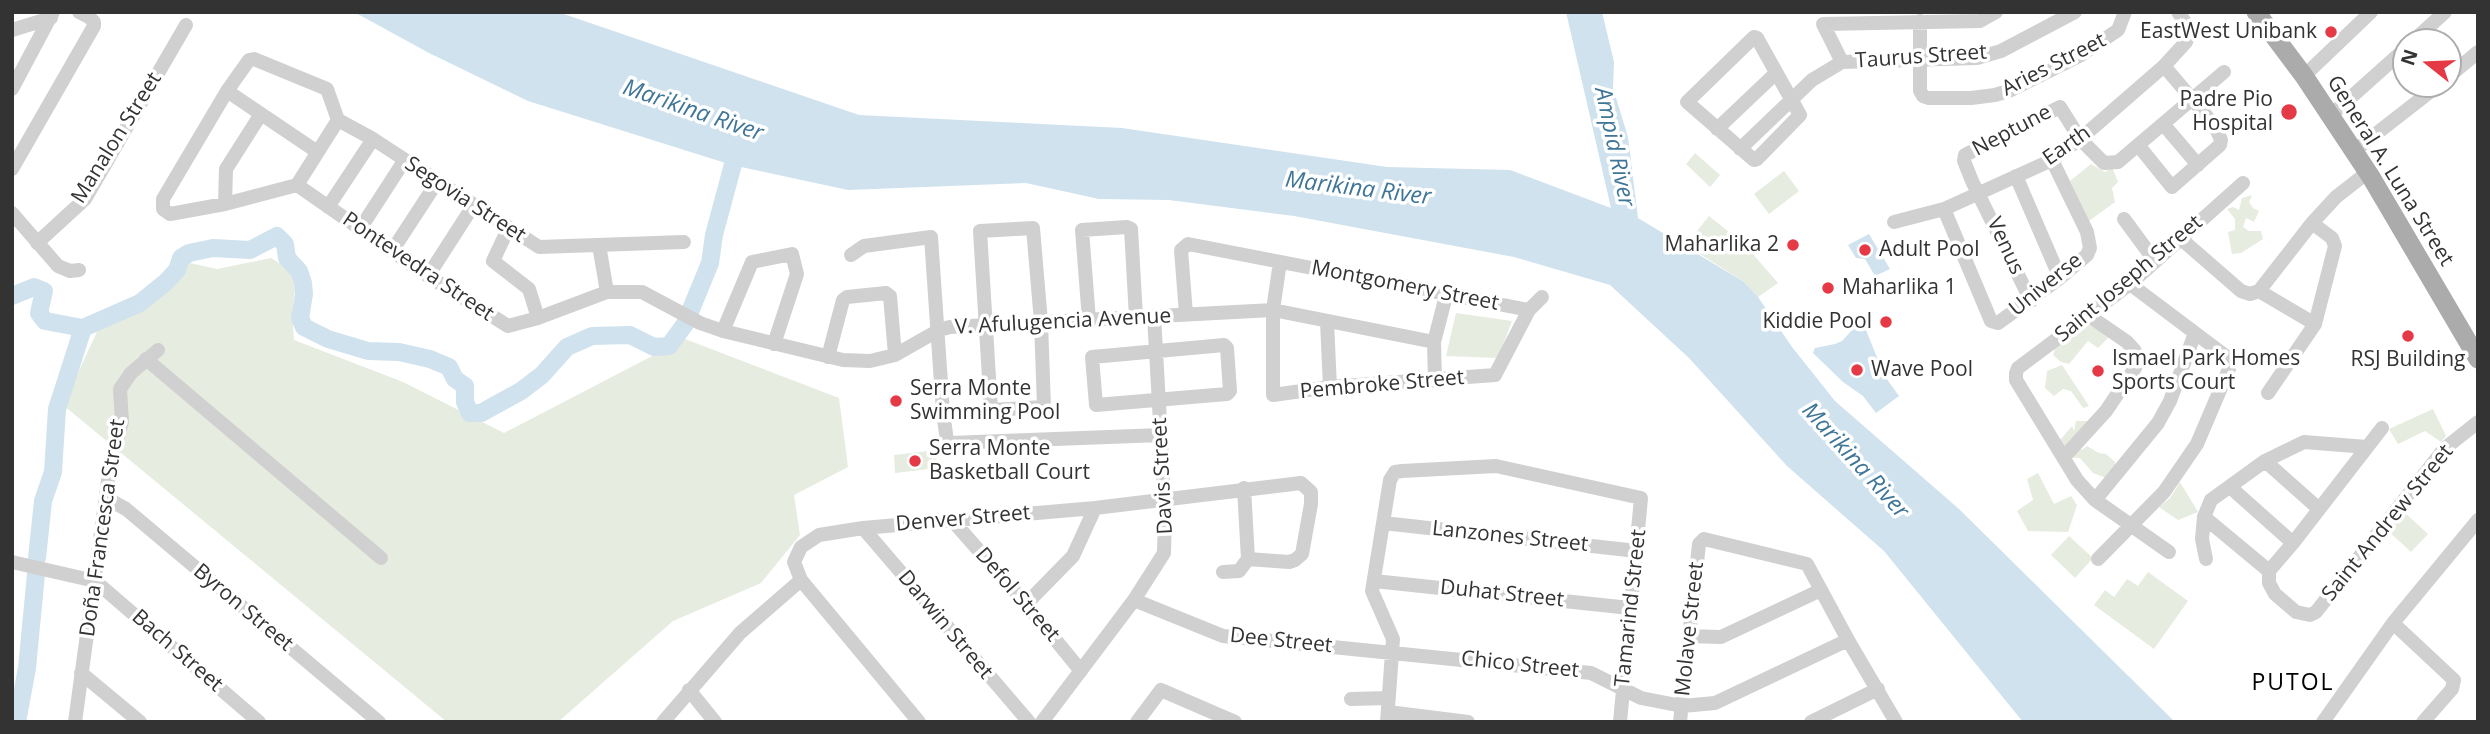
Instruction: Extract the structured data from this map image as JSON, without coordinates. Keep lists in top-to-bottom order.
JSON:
{
  "streets": {
    "main road": ["General A. Luna Street"],
    "street": [
      "Taurus Street",
      "Aries Street",
      "Neptune",
      "Manalon Street",
      "Earth",
      "Segovia Street",
      "Venus",
      "Pontevedra Street",
      "Saint Joseph Street",
      "Universe",
      "Montgomery Street",
      "V. Afulugencia Avenue",
      "Pembroke Street",
      "Davis Street",
      "Denver Street",
      "Saint Andrew Street",
      "Doña Francesca Street",
      "Lanzones Street",
      "Duhat Street",
      "Defol Street",
      "Byron Street",
      "Tamarind Street",
      "Darwin Street",
      "Molave Street",
      "Dee Street",
      "Bach Street",
      "Chico Street"
    ]
  },
  "crossings": [
    ["Taurus Street", "Aries Street"],
    ["Neptune", "Earth"],
    ["Neptune", "Venus"],
    ["Earth", "Venus"],
    ["Earth", "Universe"],
    ["Venus", "Universe"],
    ["Pontevedra Street", "V. Afulugencia Avenue"],
    ["Montgomery Street", "V. Afulugencia Avenue"],
    ["Montgomery Street", "Pembroke Street"],
    ["V. Afulugencia Avenue", "Pembroke Street"],
    ["V. Afulugencia Avenue", "Davis Street"],
    ["Davis Street", "Denver Street"],
    ["Davis Street", "Defol Street"],
    ["Davis Street", "Dee Street"],
    ["Denver Street", "Defol Street"],
    ["Denver Street", "Darwin Street"],
    ["Doña Francesca Street", "Byron Street"],
    ["Doña Francesca Street", "Bach Street"],
    ["Lanzones Street", "Tamarind Street"],
    ["Duhat Street", "Tamarind Street"],
    ["Tamarind Street", "Chico Street"],
    ["Molave Street", "Chico Street"],
    ["Dee Street", "Chico Street"]
  ],
  "districts": ["PUTOL"],
  "water": ["Marikina River", "Ampid River"],
  "places": [
    "EastWest Unibank",
    "Padre Pio Hospital",
    "Maharlika 2",
    "Adult Pool",
    "Maharlika 1",
    "Kiddie Pool",
    "RSJ Building",
    "Wave Pool",
    "Ismael Park Homes Sports Court",
    "Serra Monte Swimming Pool",
    "Serra Monte Basketball Court"
  ],
  "north": "left"
}
